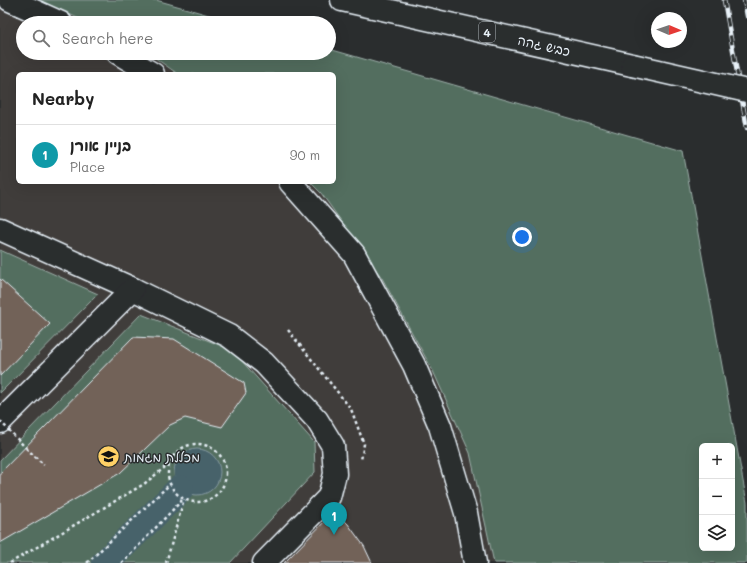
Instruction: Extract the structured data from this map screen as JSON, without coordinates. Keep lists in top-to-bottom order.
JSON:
{
  "streets": {
    "main road": ["4", "כביש גהה"]
  },
  "places": {
    "school or university": ["מכללת מגמות"]
  },
  "north": "right",
  "page": {
    "search": "Search here",
    "heading": "Nearby",
    "list": [
      {
        "mark": "1",
        "name": "בניין אורן",
        "note": "Place",
        "value": "90 m"
      }
    ],
    "map_buttons": ["+", "−"],
    "pins": "1"
  }
}
